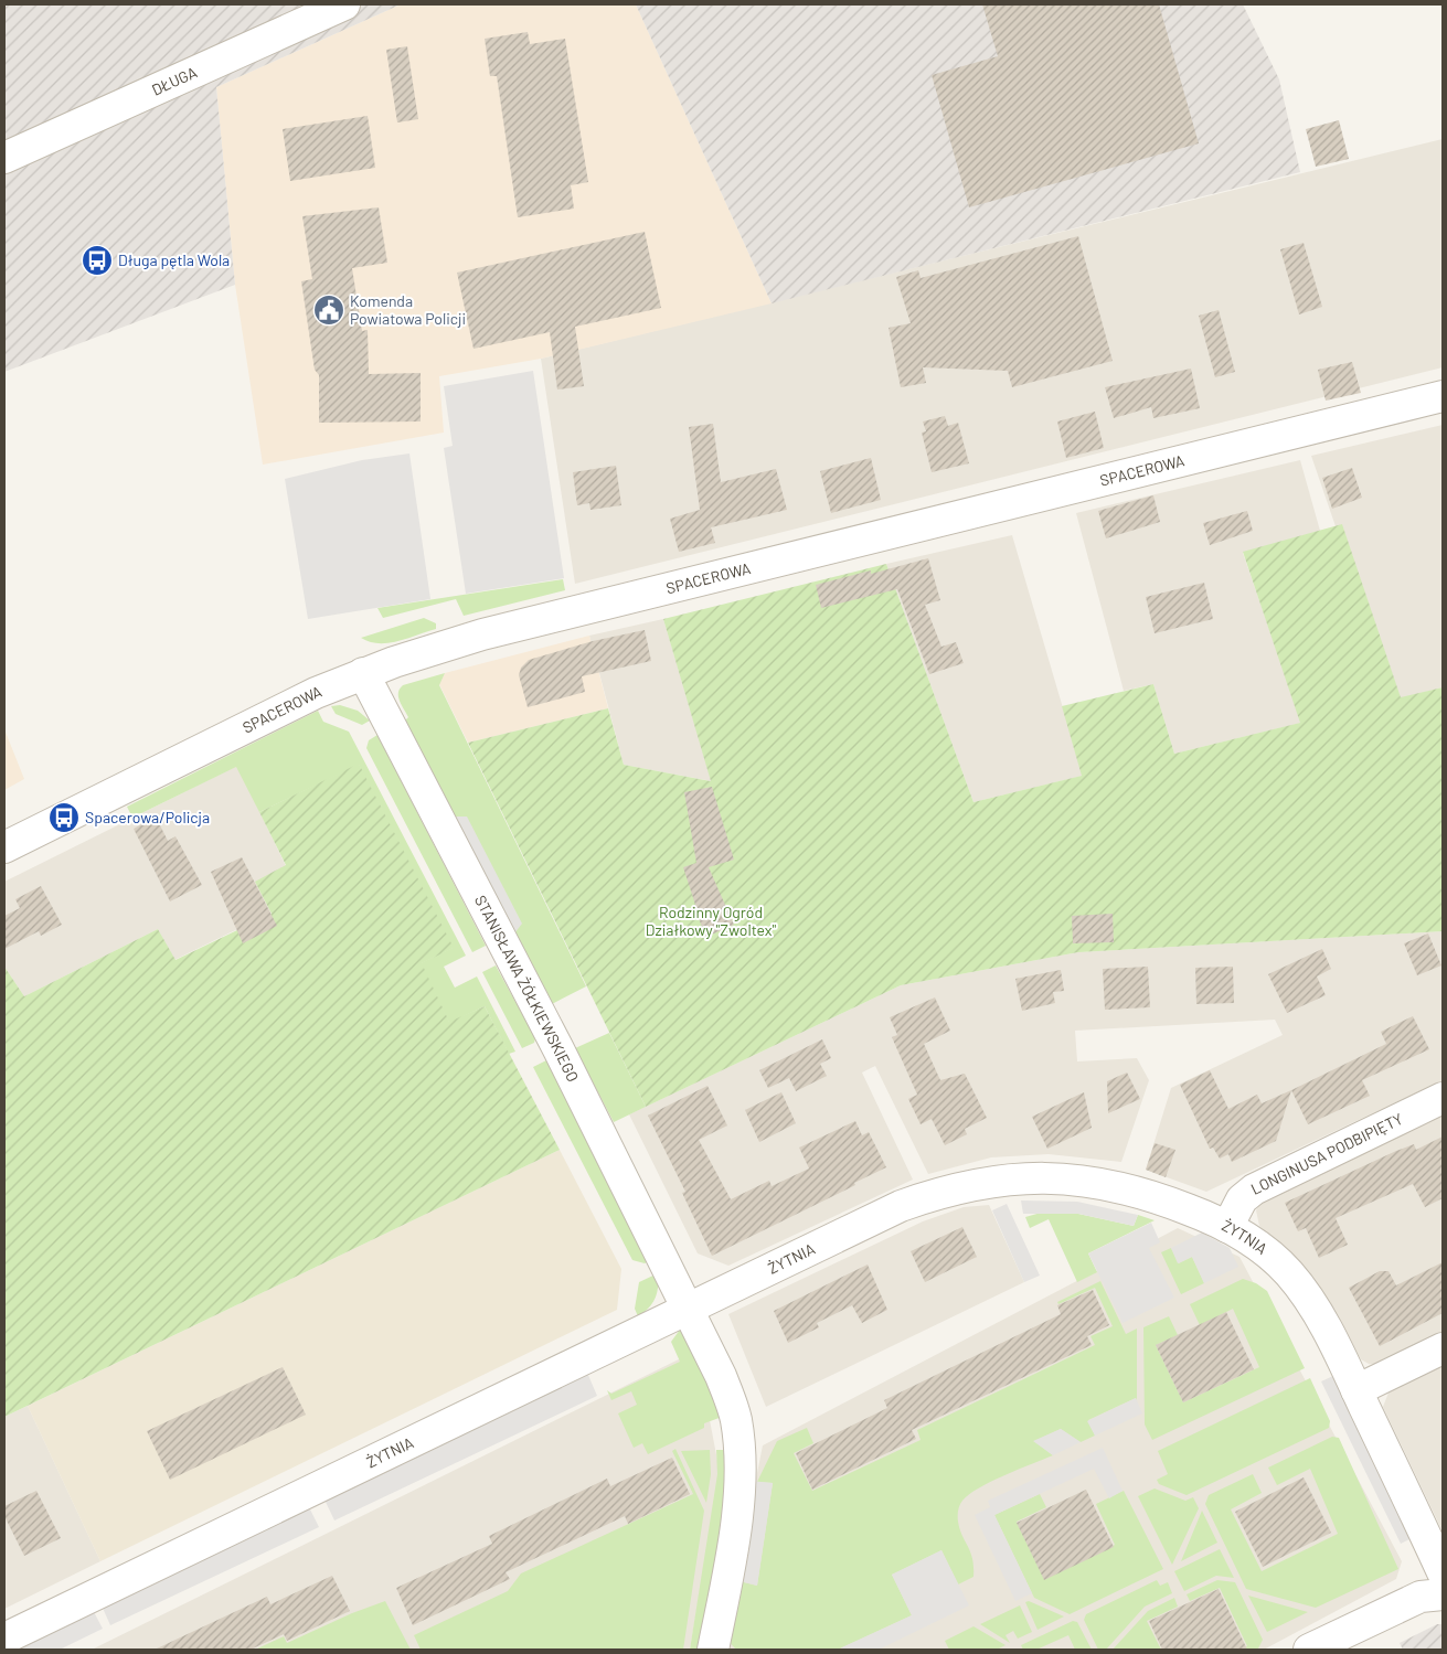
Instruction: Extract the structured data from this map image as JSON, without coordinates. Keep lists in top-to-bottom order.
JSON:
{
  "streets": {
    "street": [
      "DŁUGA",
      "SPACEROWA",
      "STANISŁAWA ŻÓŁKIEWSKIEGO",
      "LONGINUSA PODBIPIĘTY",
      "ŻYTNIA"
    ]
  },
  "crossings": [
    ["SPACEROWA", "STANISŁAWA ŻÓŁKIEWSKIEGO"],
    ["STANISŁAWA ŻÓŁKIEWSKIEGO", "ŻYTNIA"],
    ["LONGINUSA PODBIPIĘTY", "ŻYTNIA"]
  ],
  "parks": ["Rodzinny Ogród Działkowy \"Zwoltex\""],
  "places": {
    "bus stop": ["Długa pętla Wola", "Spacerowa/Policja"],
    "public building": ["Komenda Powiatowa Policji"]
  }
}
